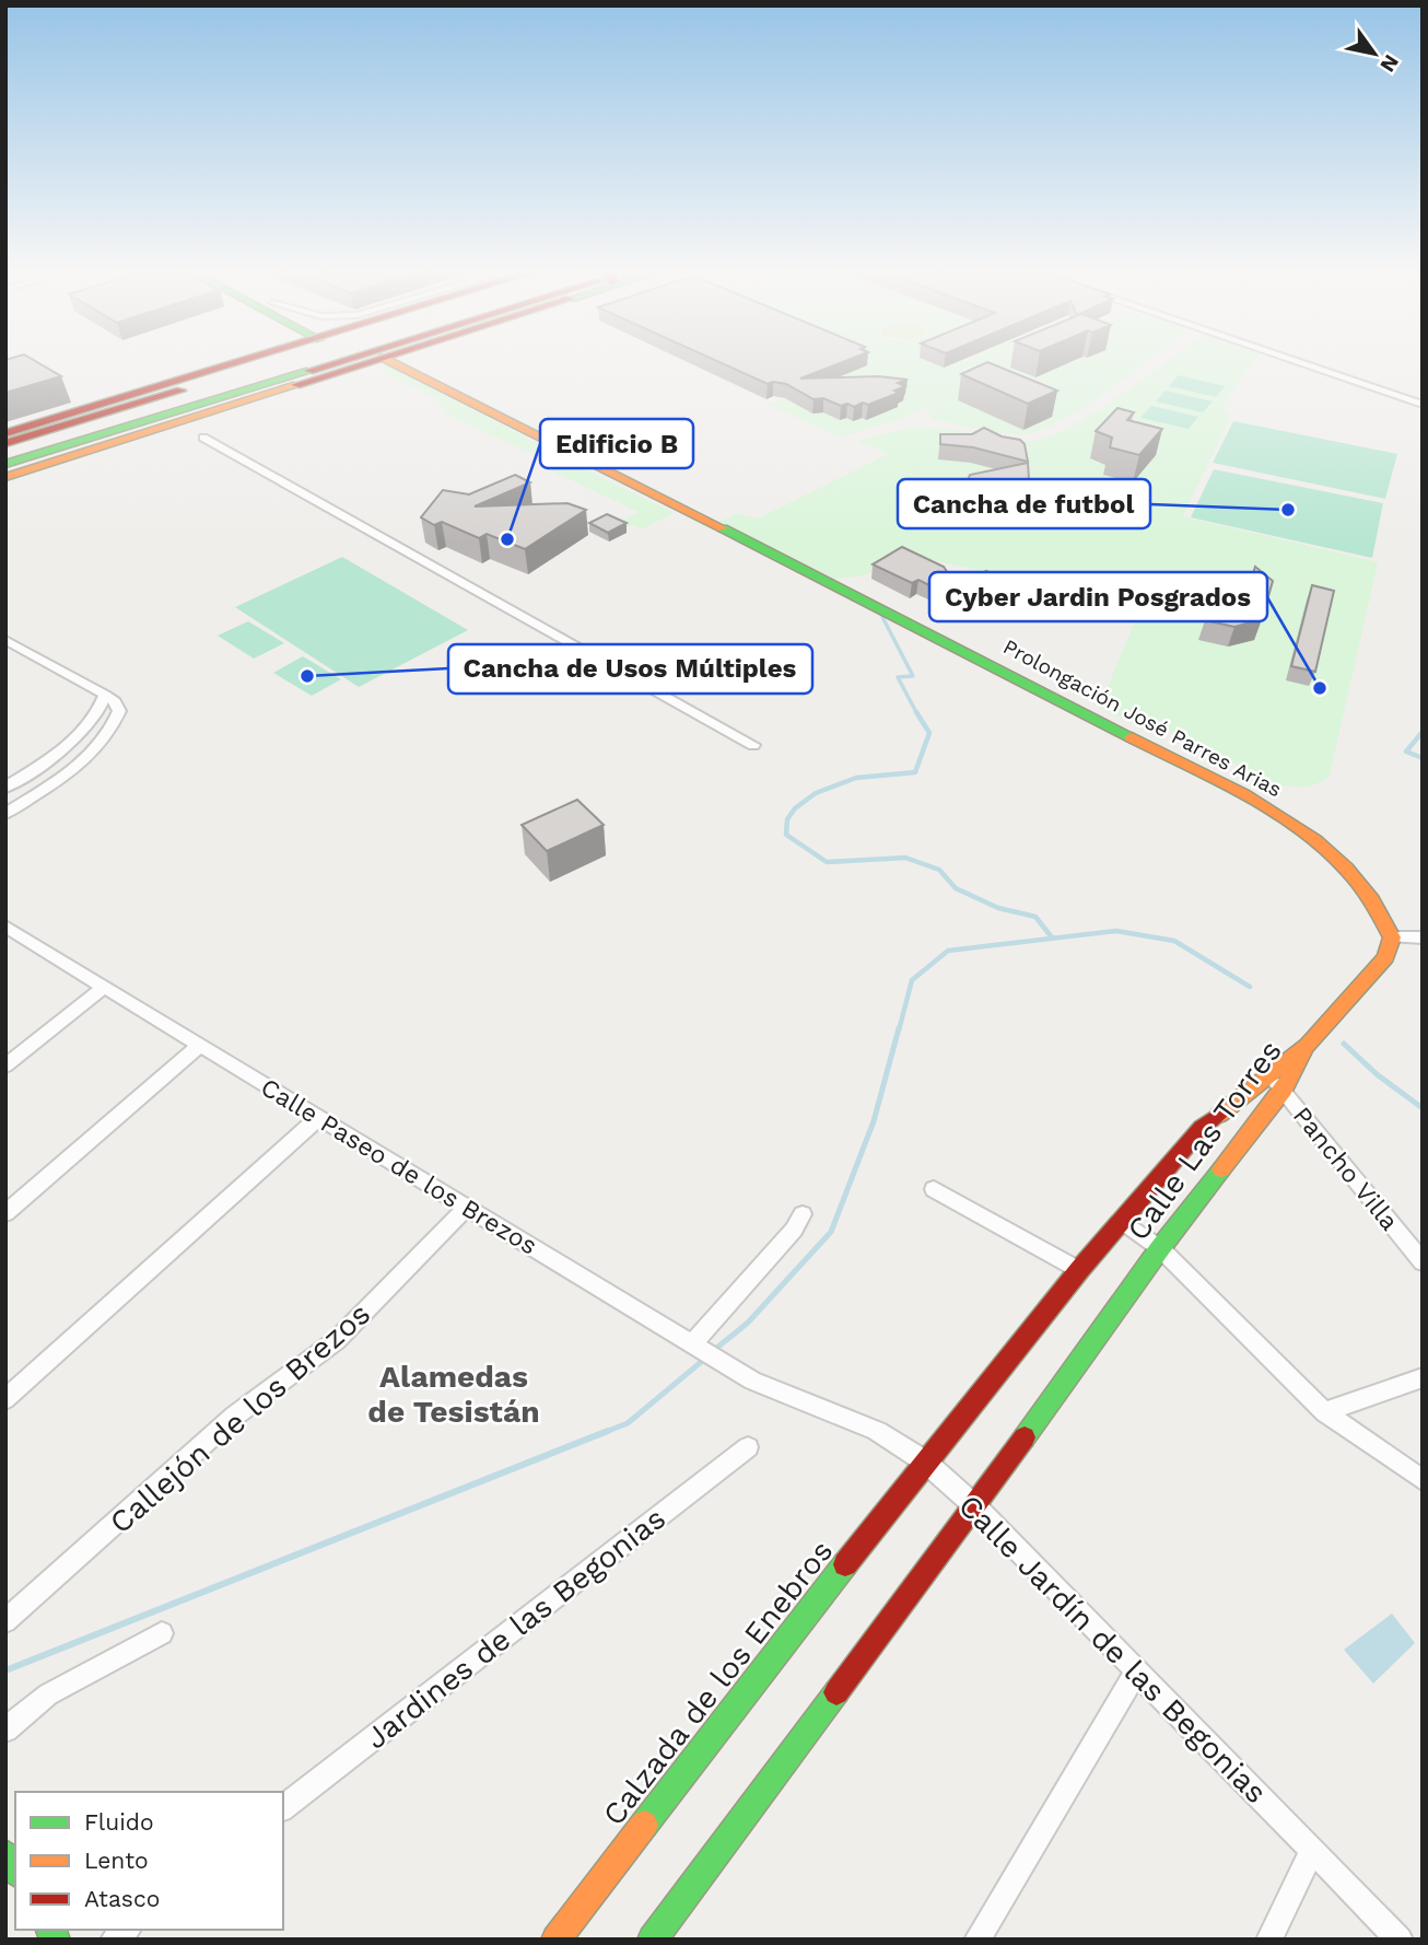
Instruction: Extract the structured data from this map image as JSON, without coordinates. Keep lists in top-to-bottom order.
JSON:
{
  "streets": {
    "main road": ["Prolongación José Parres Arias", "Calle Las Torres", "Calzada de los Enebros"],
    "street": [
      "Calle Paseo de los Brezos",
      "Pancho Villa",
      "Callejón de los Brezos",
      "Jardines de las Begonias",
      "Calle Jardín de las Begonias"
    ]
  },
  "crossings": [
    ["Calle Las Torres", "Pancho Villa"],
    ["Calle Las Torres", "Calle Jardín de las Begonias"],
    ["Calle Las Torres", "Calzada de los Enebros"],
    ["Calle Paseo de los Brezos", "Callejón de los Brezos"],
    ["Calle Paseo de los Brezos", "Calle Jardín de las Begonias"],
    ["Calle Jardín de las Begonias", "Calzada de los Enebros"]
  ],
  "districts": ["Alamedas de Tesistán"],
  "places": [
    "Cancha de futbol",
    "Edificio B",
    "Cancha de Usos Múltiples",
    "Cyber Jardin Posgrados"
  ],
  "legend": ["Fluido", "Lento", "Atasco"],
  "north": "bottom right"
}
